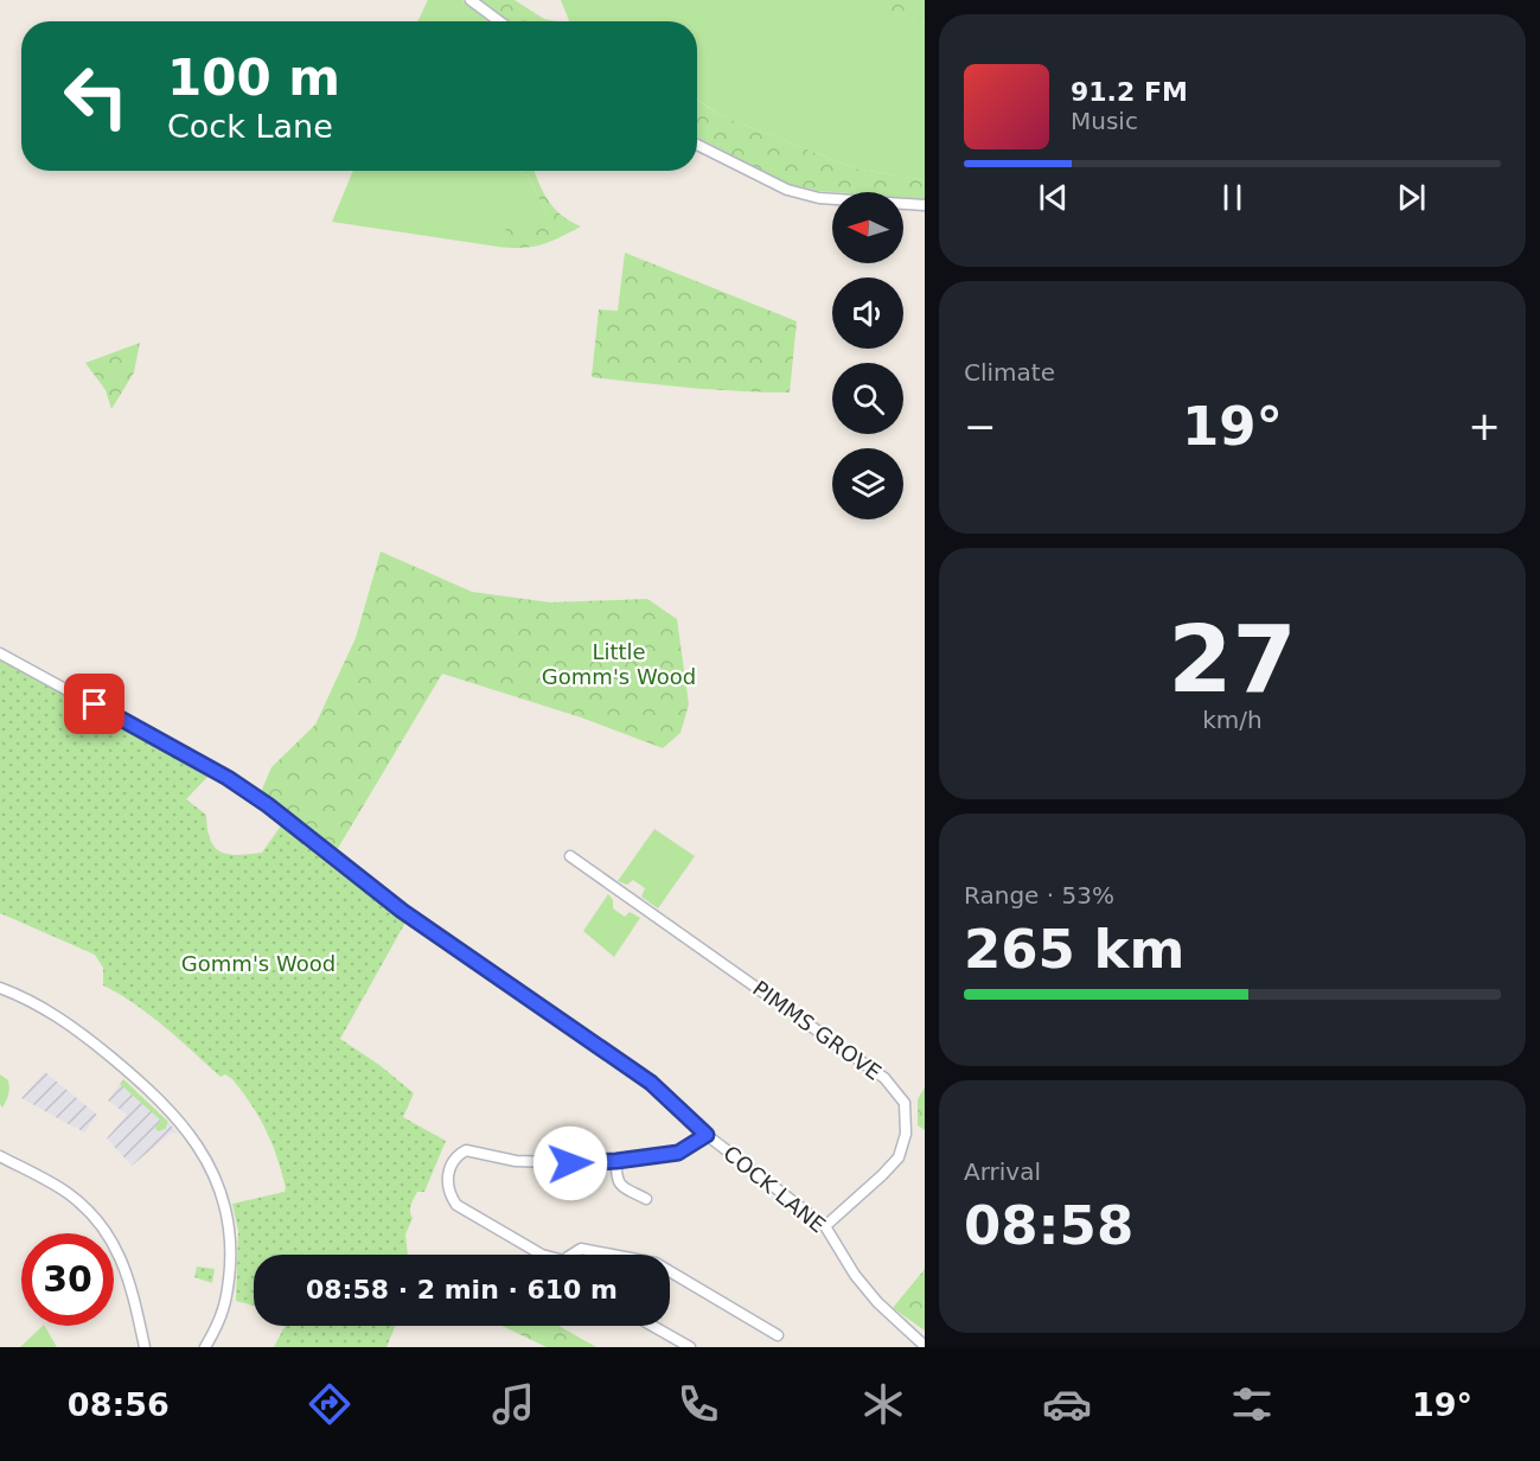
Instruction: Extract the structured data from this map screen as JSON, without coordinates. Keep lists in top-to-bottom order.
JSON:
{
  "streets": {
    "street": ["PIMMS GROVE", "COCK LANE"]
  },
  "crossings": [
    ["PIMMS GROVE", "COCK LANE"]
  ],
  "parks": ["Little Gomm's Wood", "Gomm's Wood"],
  "north": "left",
  "page": {
    "turn": ["100 m", "Cock Lane"],
    "song": ["91.2 FM", "Music"],
    "tile": [
      "Climate",
      ["27", "km/h"],
      ["Range · 53%", "265 km"],
      ["Arrival", "08:58"]
    ],
    "heat": ["−", "19°", "+"],
    "limit": "30",
    "trip": "08:58 · 2 min · 610 m",
    "tabs": ["08:56", "19°"]
  }
}
